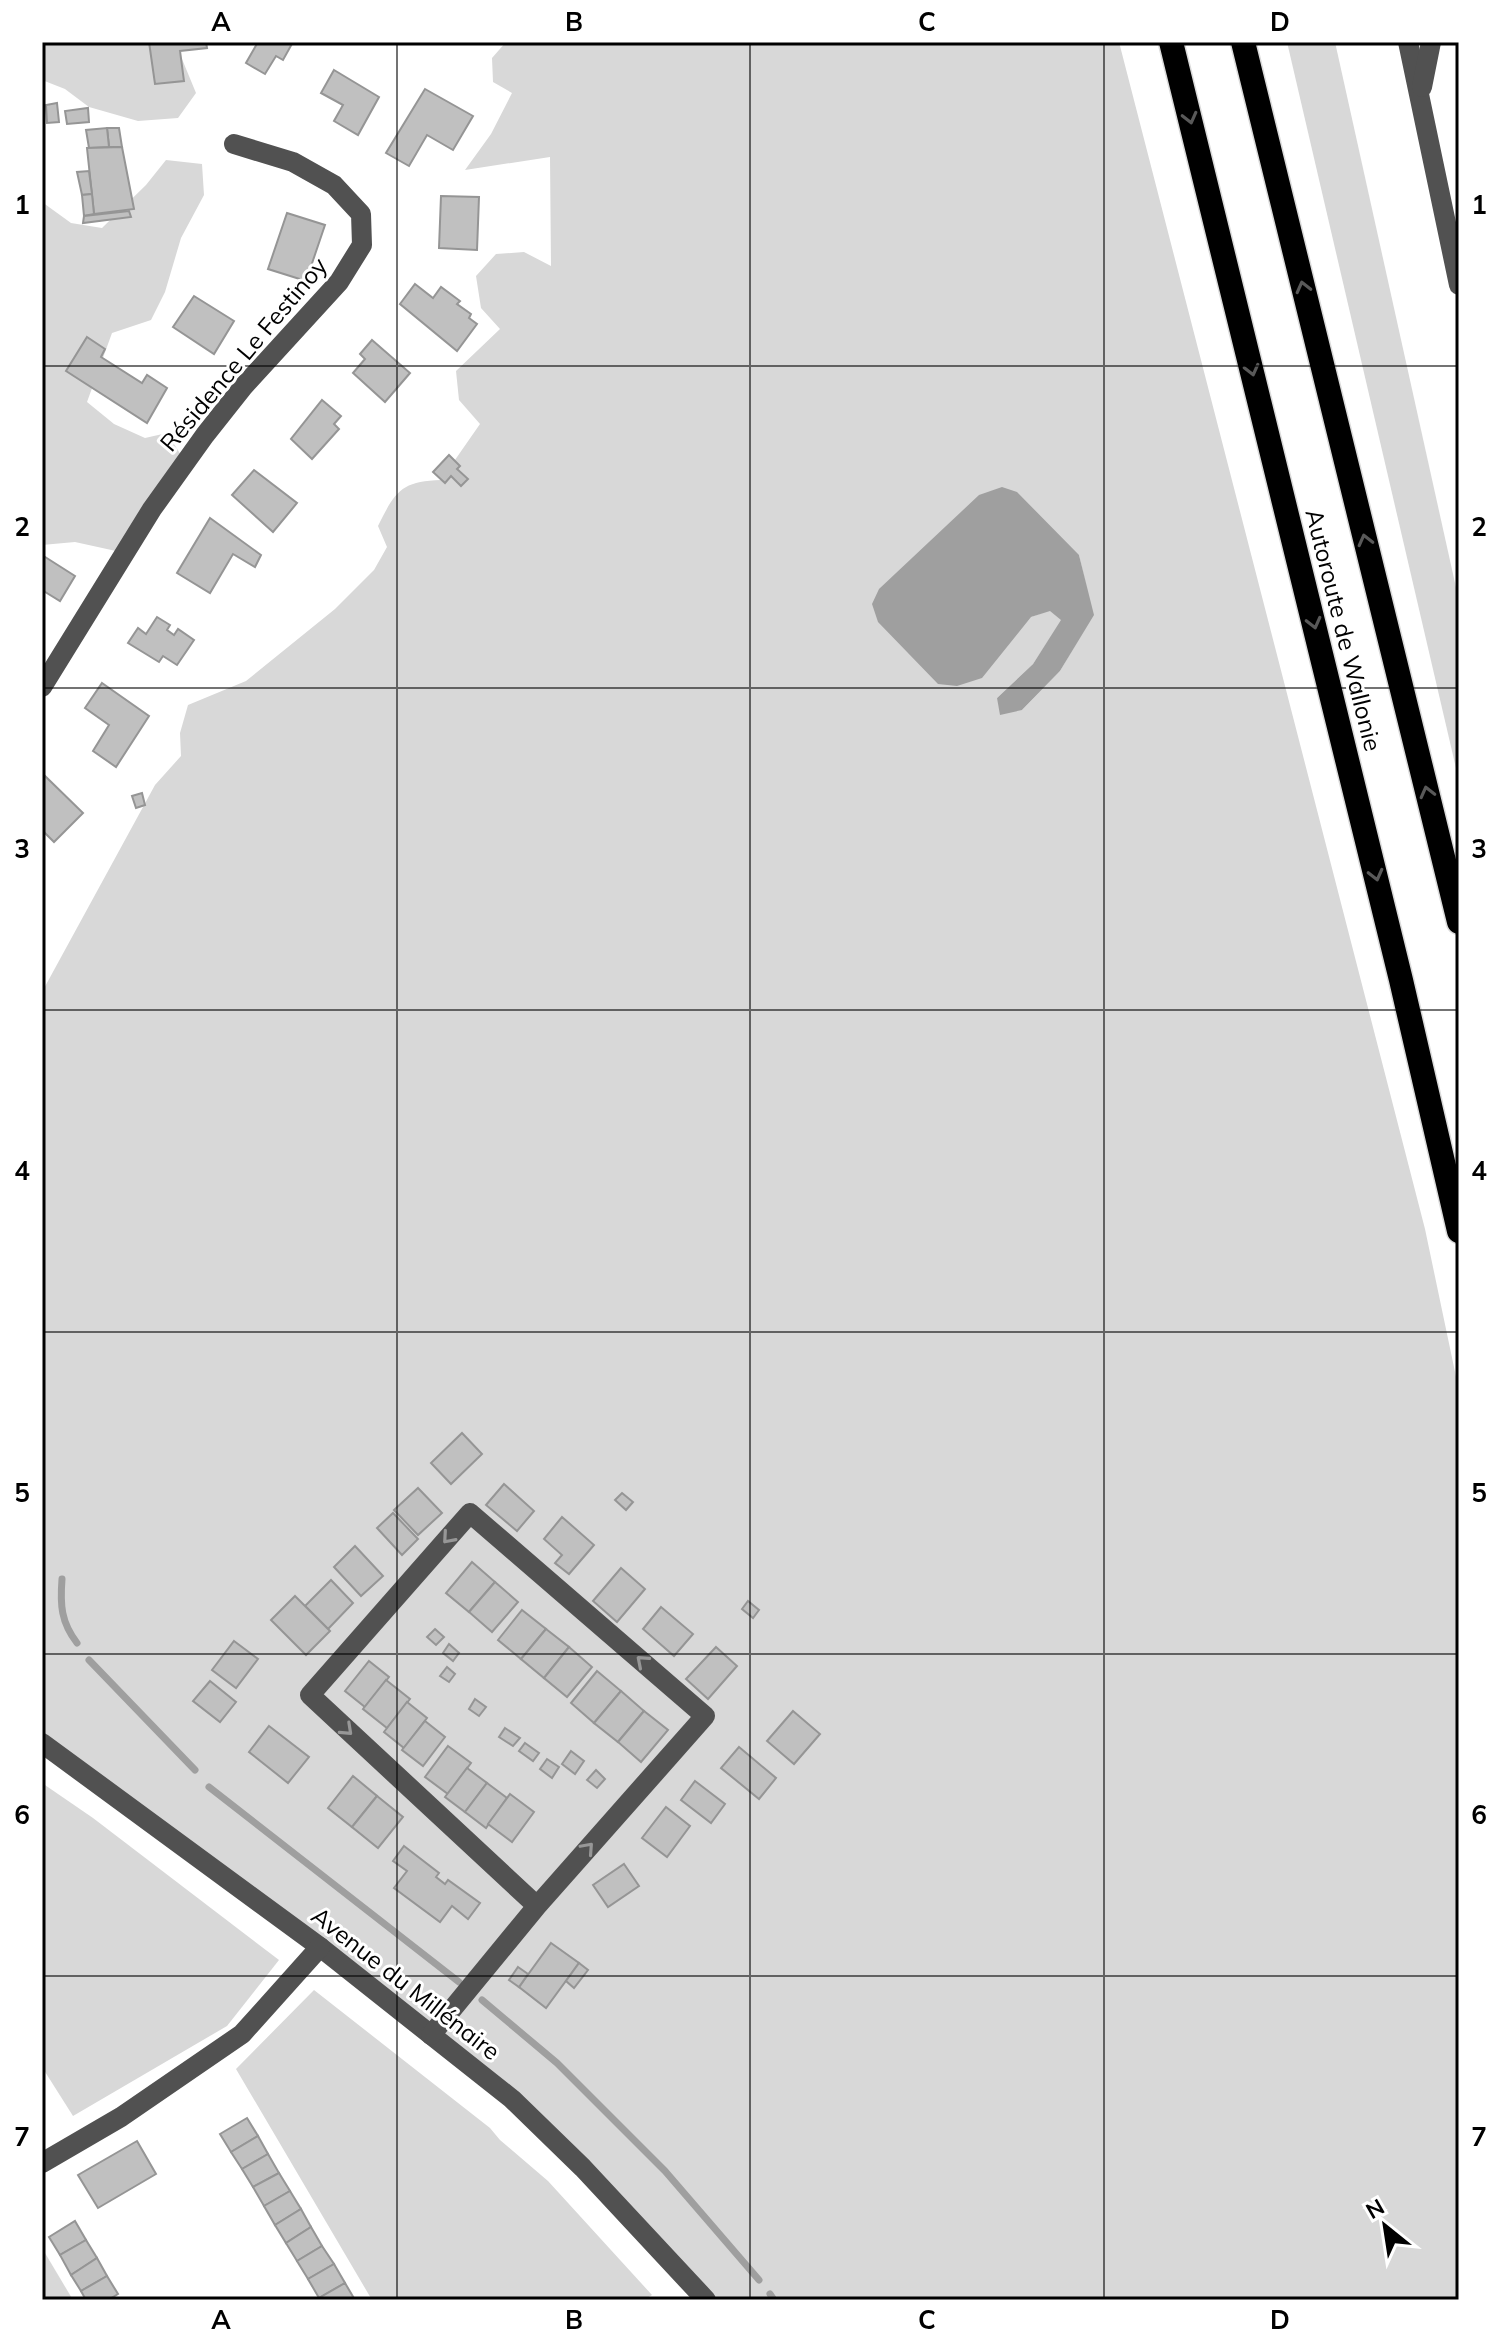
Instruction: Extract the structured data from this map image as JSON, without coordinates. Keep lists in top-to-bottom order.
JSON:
{
  "streets": {
    "highway": ["Autoroute de Wallonie"],
    "street": ["Résidence Le Festinoy", "Avenue du Millénaire"]
  },
  "north": "top left",
  "grid": {
    "columns": [
      "A",
      "B",
      "C",
      "D"
    ],
    "rows": [
      "1",
      "2",
      "3",
      "4",
      "5",
      "6",
      "7"
    ]
  }
}
